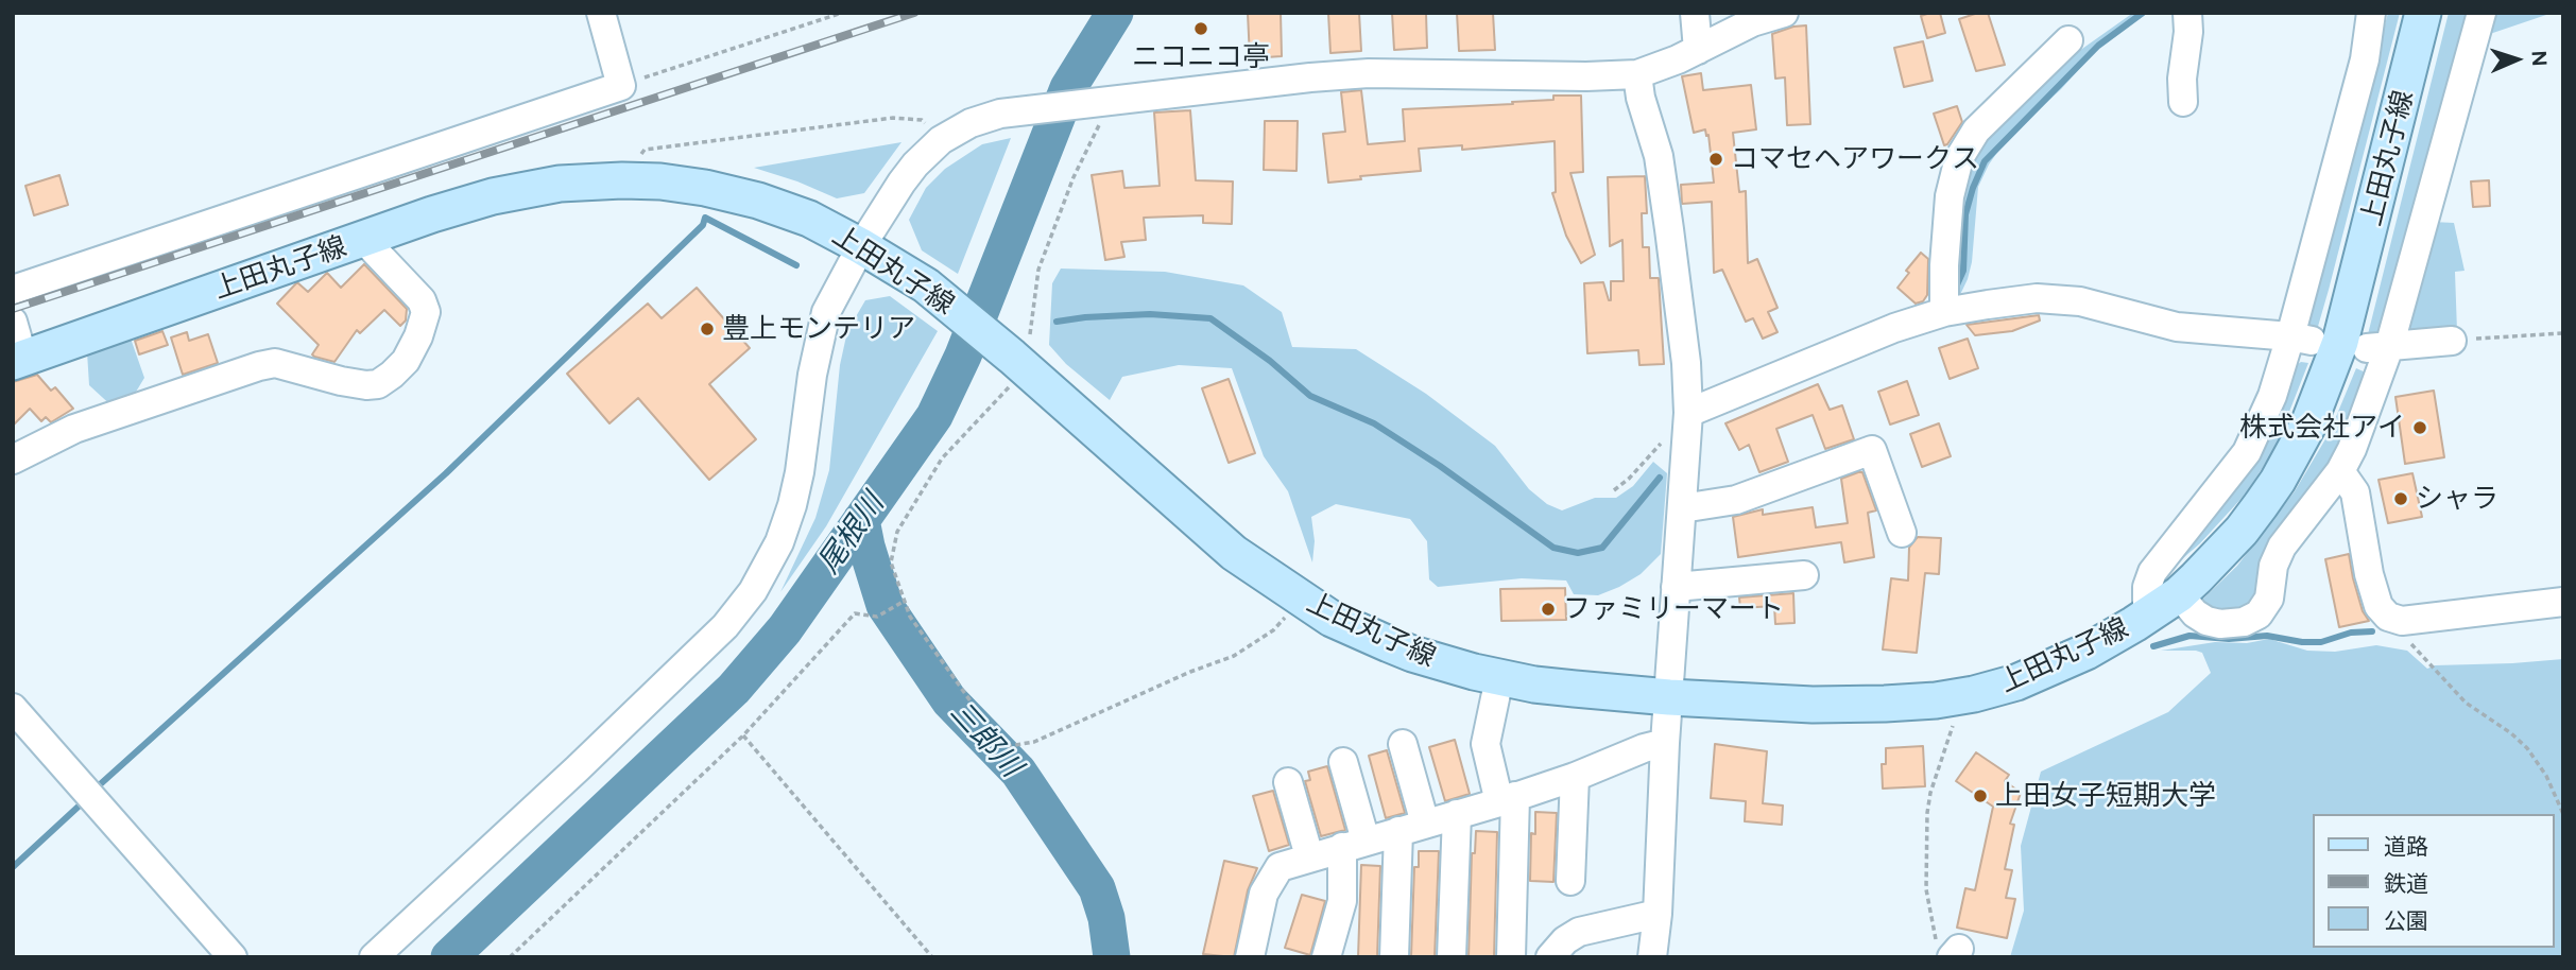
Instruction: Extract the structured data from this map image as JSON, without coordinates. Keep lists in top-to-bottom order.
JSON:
{
  "streets": {
    "main road": ["上田丸子線"]
  },
  "water": ["尾根川", "三郎川"],
  "places": [
    "ニコニコ亭",
    "コマセヘアワークス",
    "豊上モンテリア",
    "株式会社アイ",
    "シャラ",
    "ファミリーマート",
    "上田女子短期大学"
  ],
  "legend": ["道路", "鉄道", "公園"],
  "north": "right"
}
